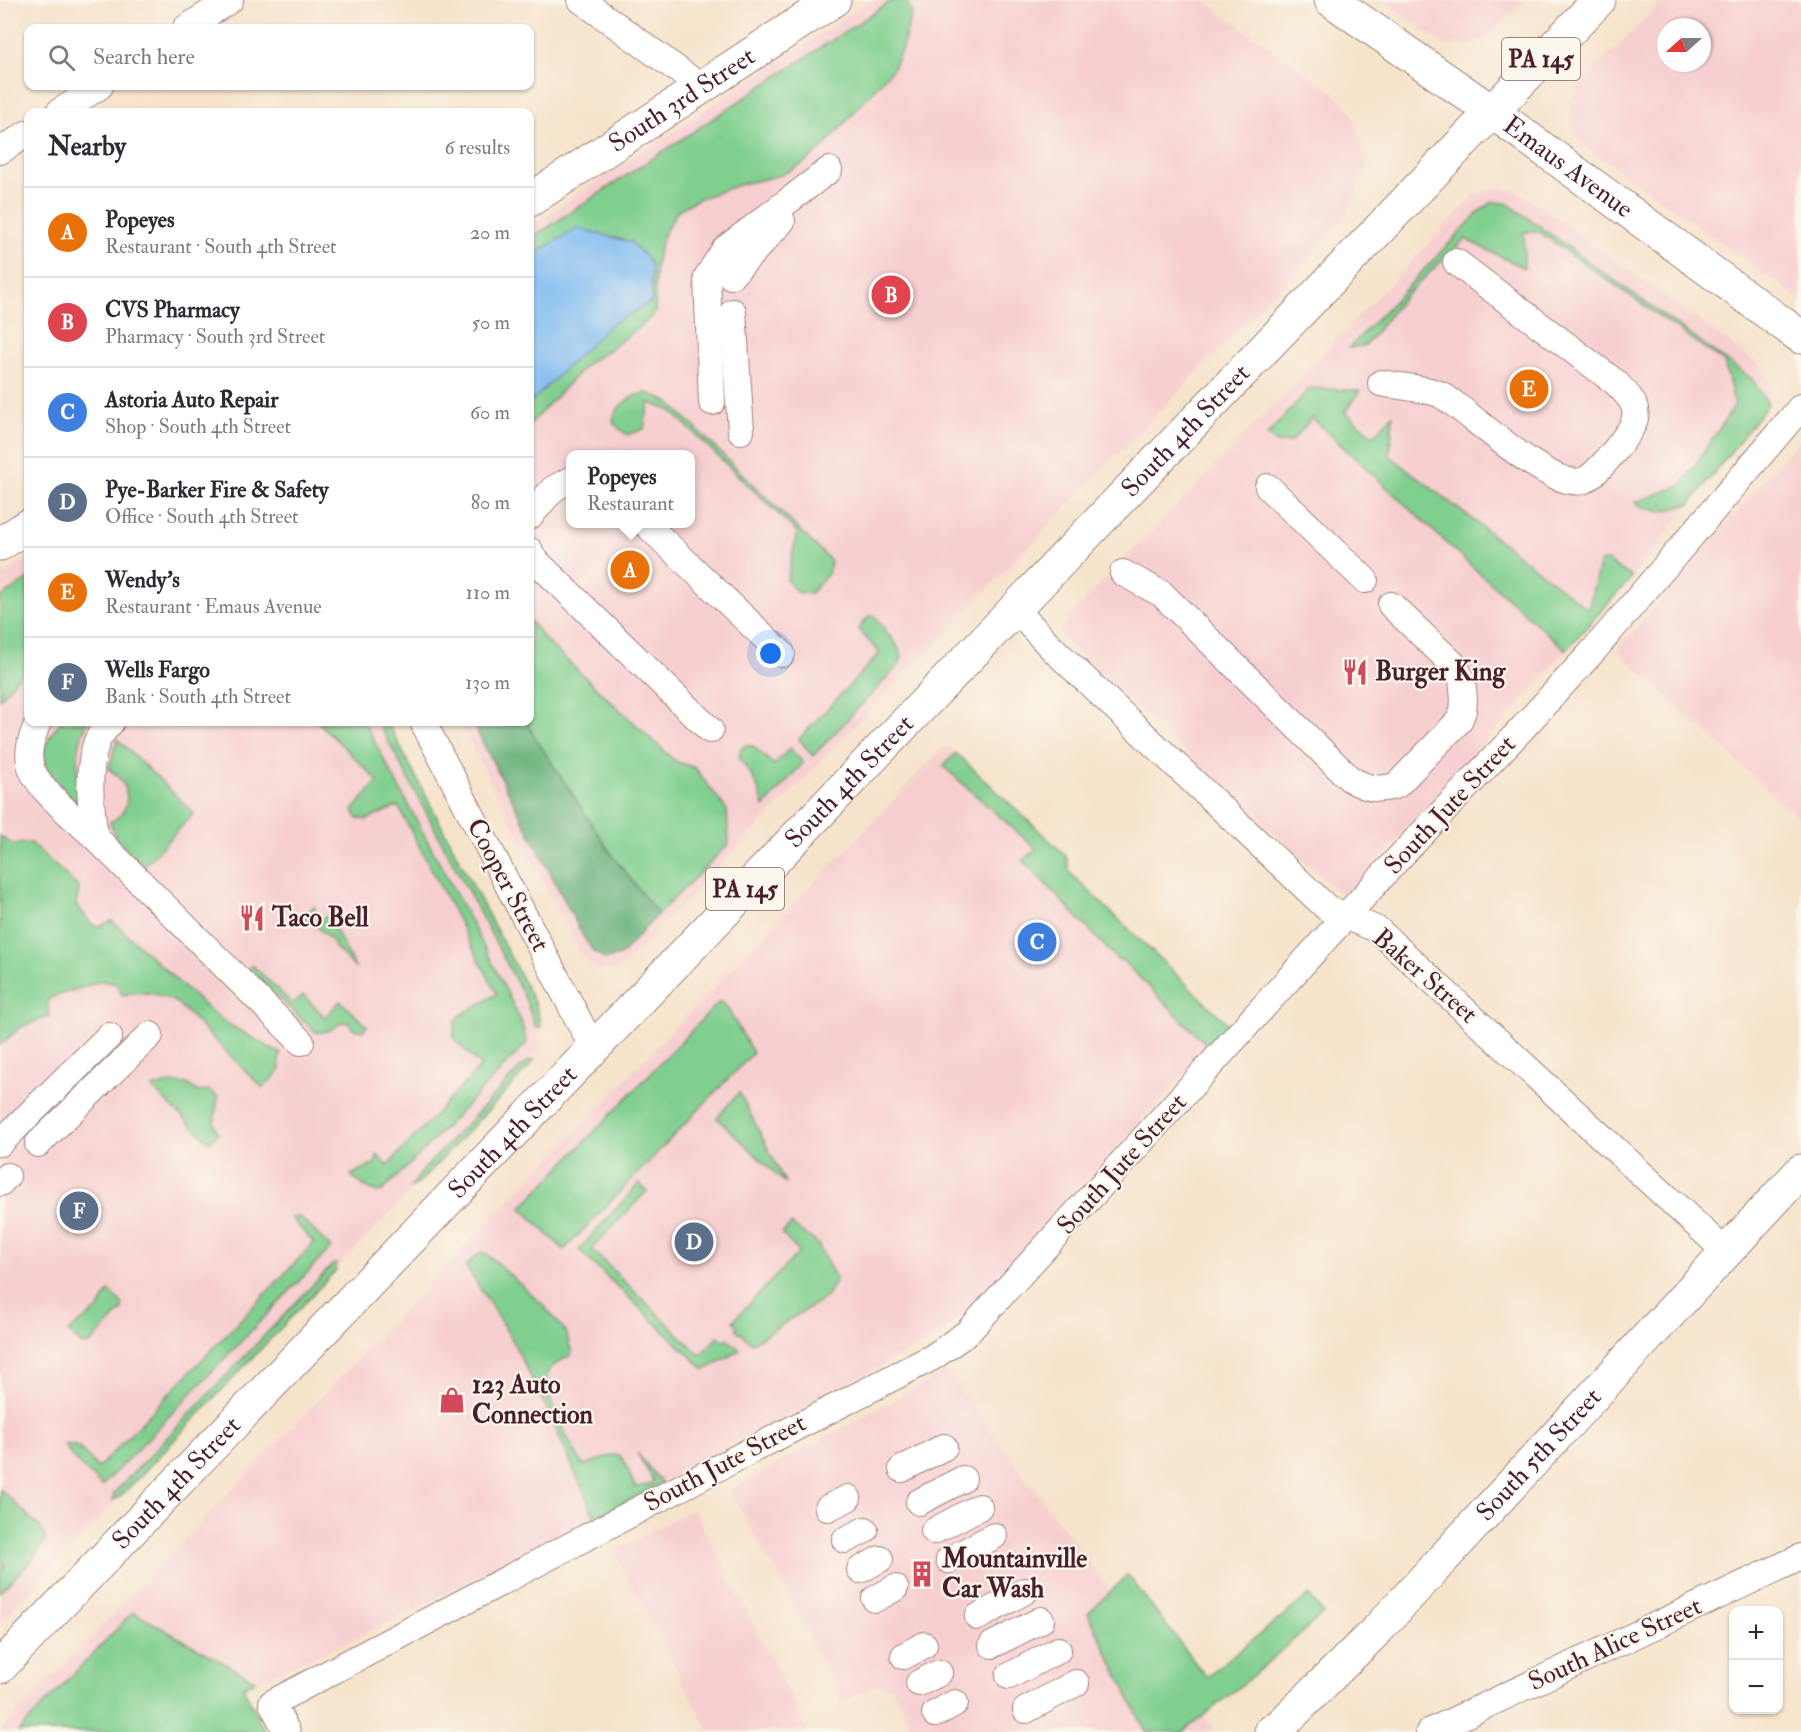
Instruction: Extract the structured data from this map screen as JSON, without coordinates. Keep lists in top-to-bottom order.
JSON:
{
  "streets": {
    "main road": [
      "PA 145",
      "South 3rd Street",
      "Emaus Avenue",
      "South 4th Street",
      "South 5th Street"
    ],
    "lane": [
      "South Jute Street",
      "Cooper Street",
      "Baker Street",
      "South Alice Street"
    ]
  },
  "crossings": [
    ["Emaus Avenue", "South 4th Street"],
    ["South 4th Street", "Cooper Street"],
    ["South 4th Street", "Baker Street"],
    ["South Jute Street", "Baker Street"],
    ["Baker Street", "South 5th Street"]
  ],
  "places": {
    "restaurant": ["Burger King", "Taco Bell"],
    "shop": ["123 Auto Connection"],
    "building": ["Mountainville Car Wash"]
  },
  "north": "left",
  "page": {
    "search": "Search here",
    "heading": ["Nearby", "6 results"],
    "list": [
      {
        "mark": "A",
        "name": "Popeyes",
        "note": "Restaurant · South 4th Street",
        "value": "20 m"
      },
      {
        "mark": "B",
        "name": "CVS Pharmacy",
        "note": "Pharmacy · South 3rd Street",
        "value": "50 m"
      },
      {
        "mark": "C",
        "name": "Astoria Auto Repair",
        "note": "Shop · South 4th Street",
        "value": "60 m"
      },
      {
        "mark": "D",
        "name": "Pye-Barker Fire & Safety",
        "note": "Office · South 4th Street",
        "value": "80 m"
      },
      {
        "mark": "E",
        "name": "Wendy's",
        "note": "Restaurant · Emaus Avenue",
        "value": "110 m"
      },
      {
        "mark": "F",
        "name": "Wells Fargo",
        "note": "Bank · South 4th Street",
        "value": "130 m"
      }
    ],
    "pins": [
      "B",
      "E",
      "A",
      "C",
      "F",
      "D"
    ],
    "popup": ["Popeyes", "Restaurant"],
    "map_buttons": ["+", "−"]
  }
}
